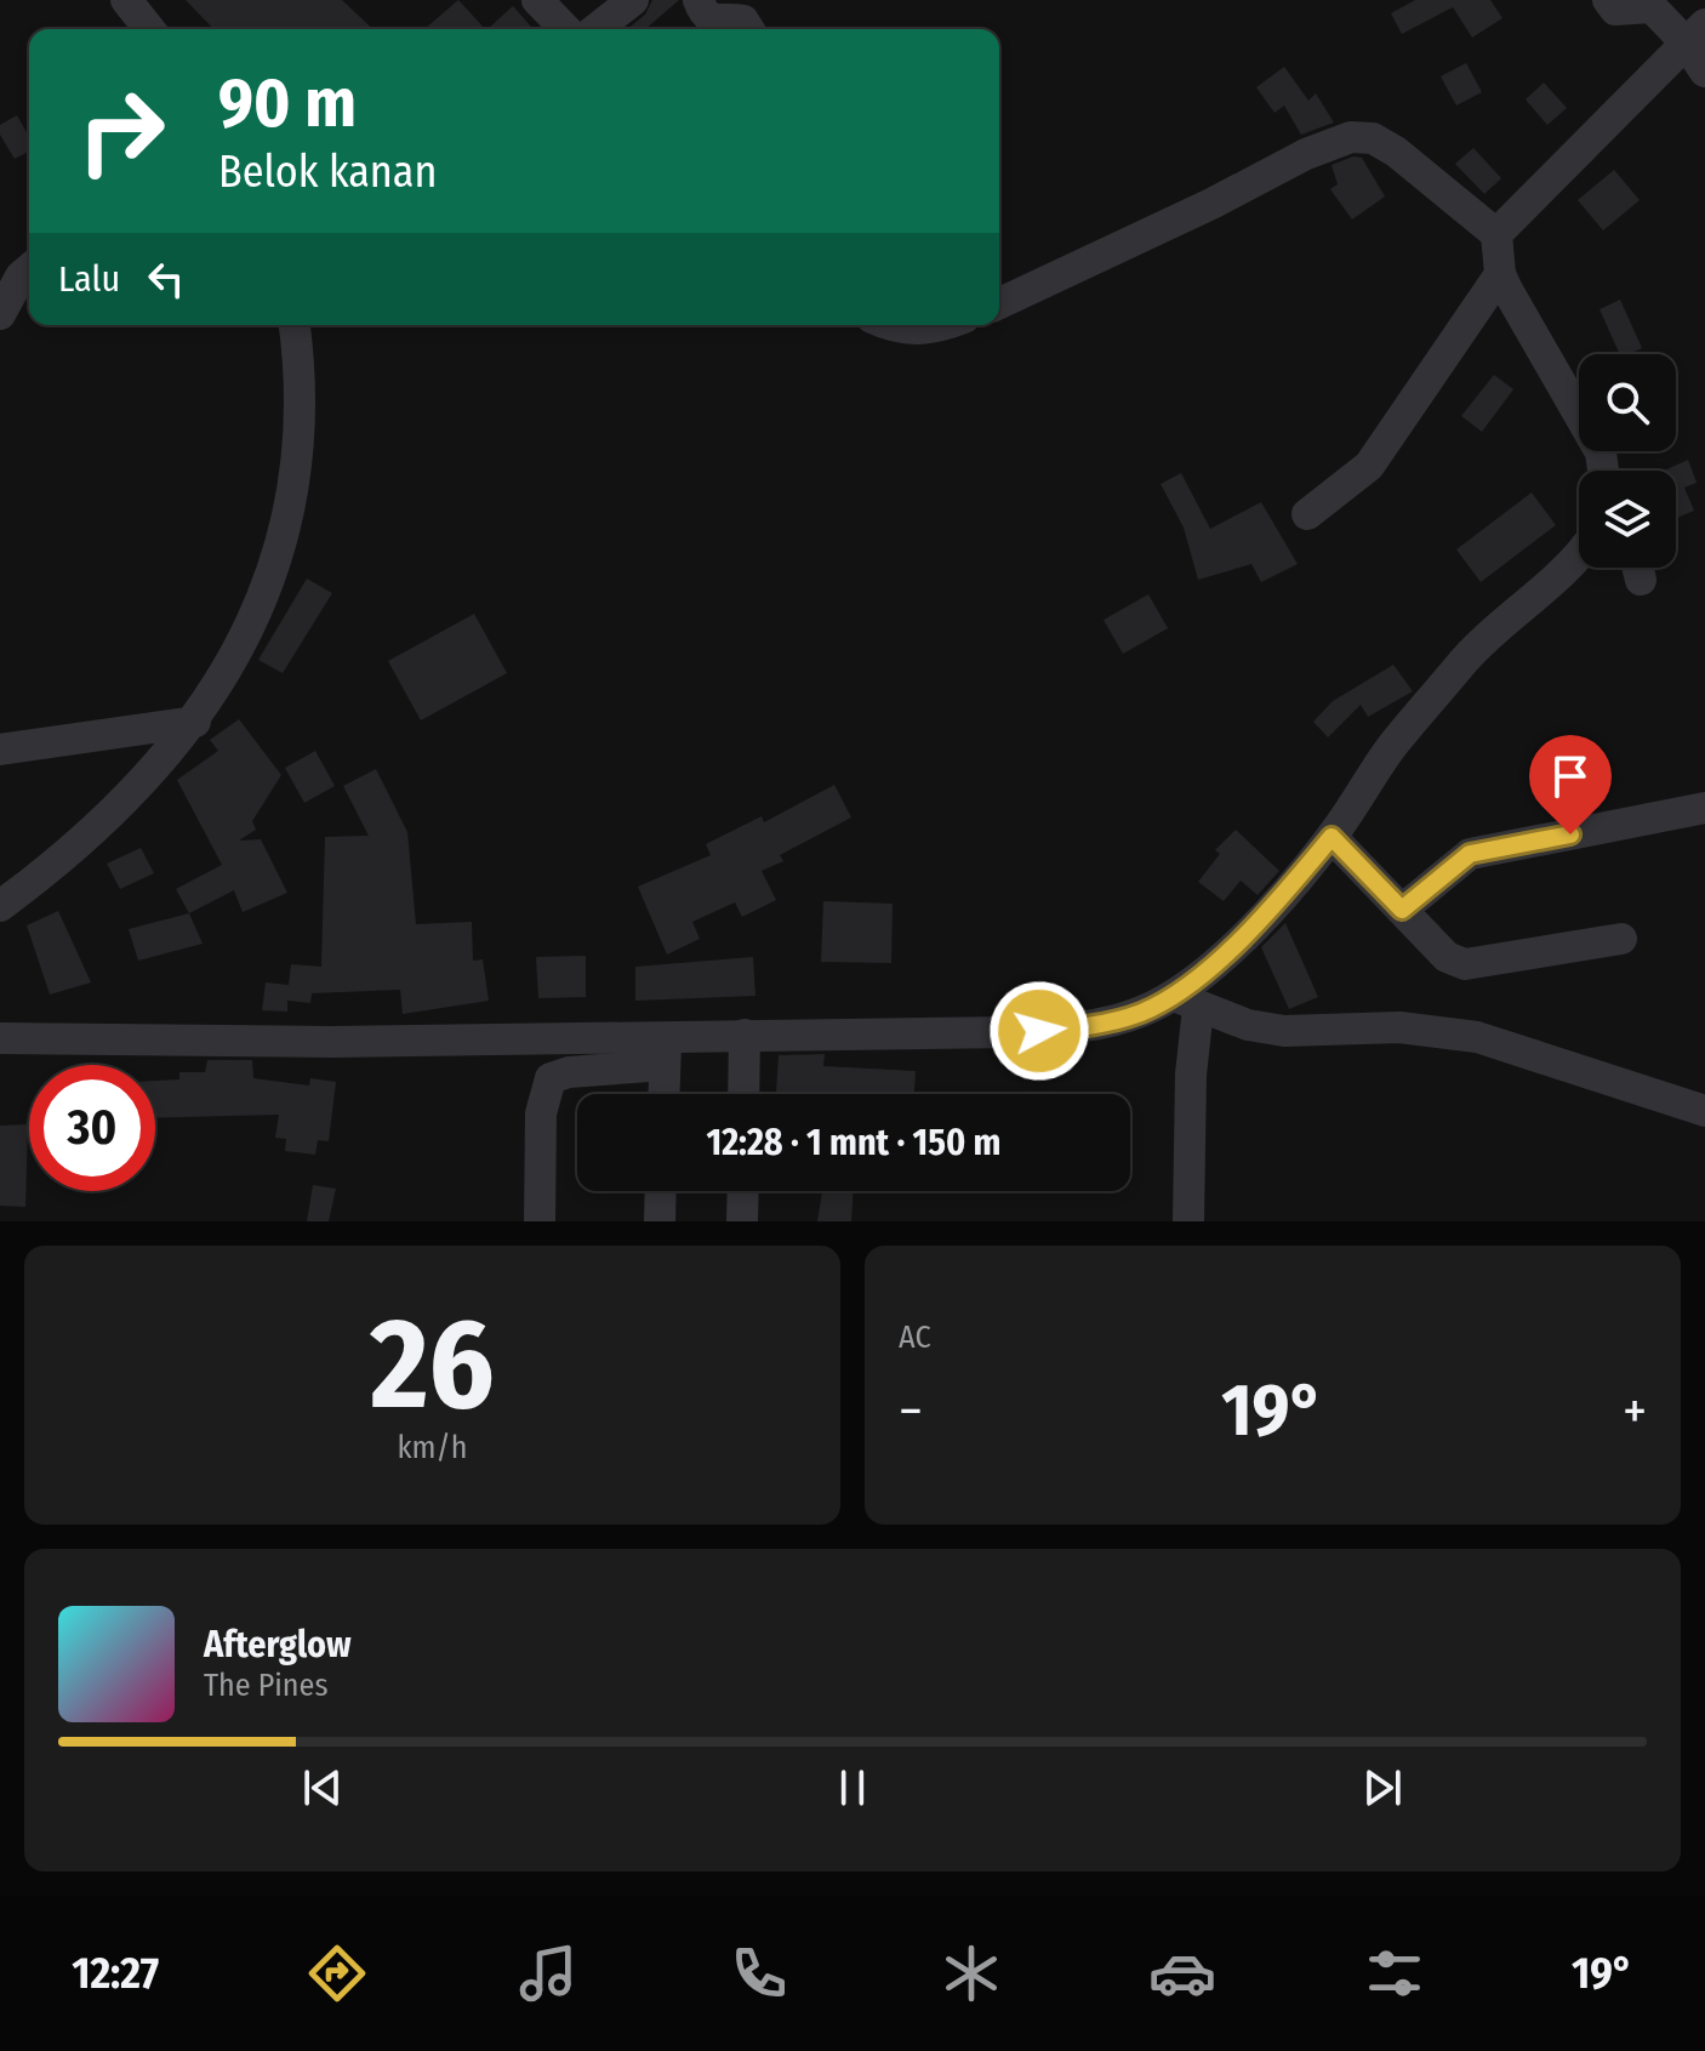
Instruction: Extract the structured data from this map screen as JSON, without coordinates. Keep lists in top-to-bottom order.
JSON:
{
  "page": {
    "turn": ["90 m", "Belok kanan"],
    "then": "Lalu",
    "limit": "30",
    "trip": "12:28 · 1 mnt · 150 m",
    "tile": [
      ["26", "km/h"],
      "AC"
    ],
    "heat": ["−", "19°", "+"],
    "song": ["Afterglow", "The Pines"],
    "tabs": ["12:27", "19°"]
  }
}
